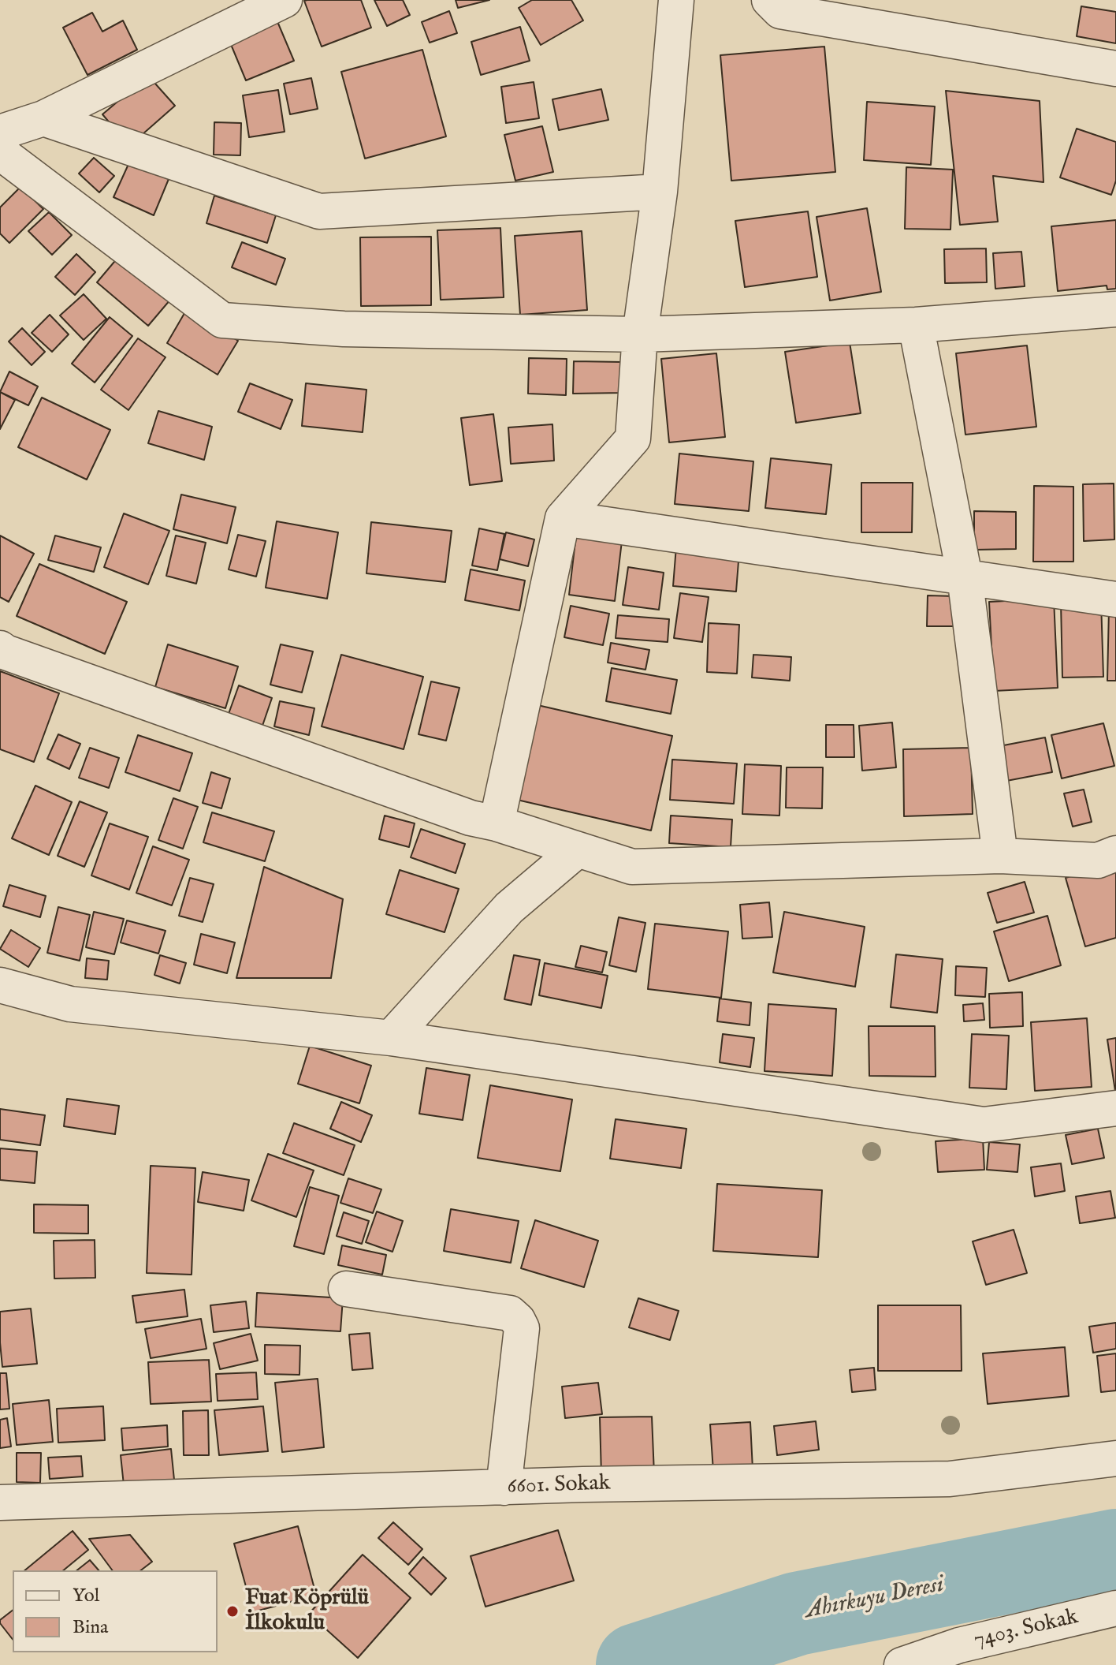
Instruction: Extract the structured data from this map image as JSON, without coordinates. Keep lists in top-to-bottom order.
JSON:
{
  "streets": {
    "street": ["6601. Sokak", "7403. Sokak"]
  },
  "water": ["Ahırkuyu Deresi"],
  "places": ["Fuat Köprülü İlkokulu"],
  "legend": ["Yol", "Bina"]
}
